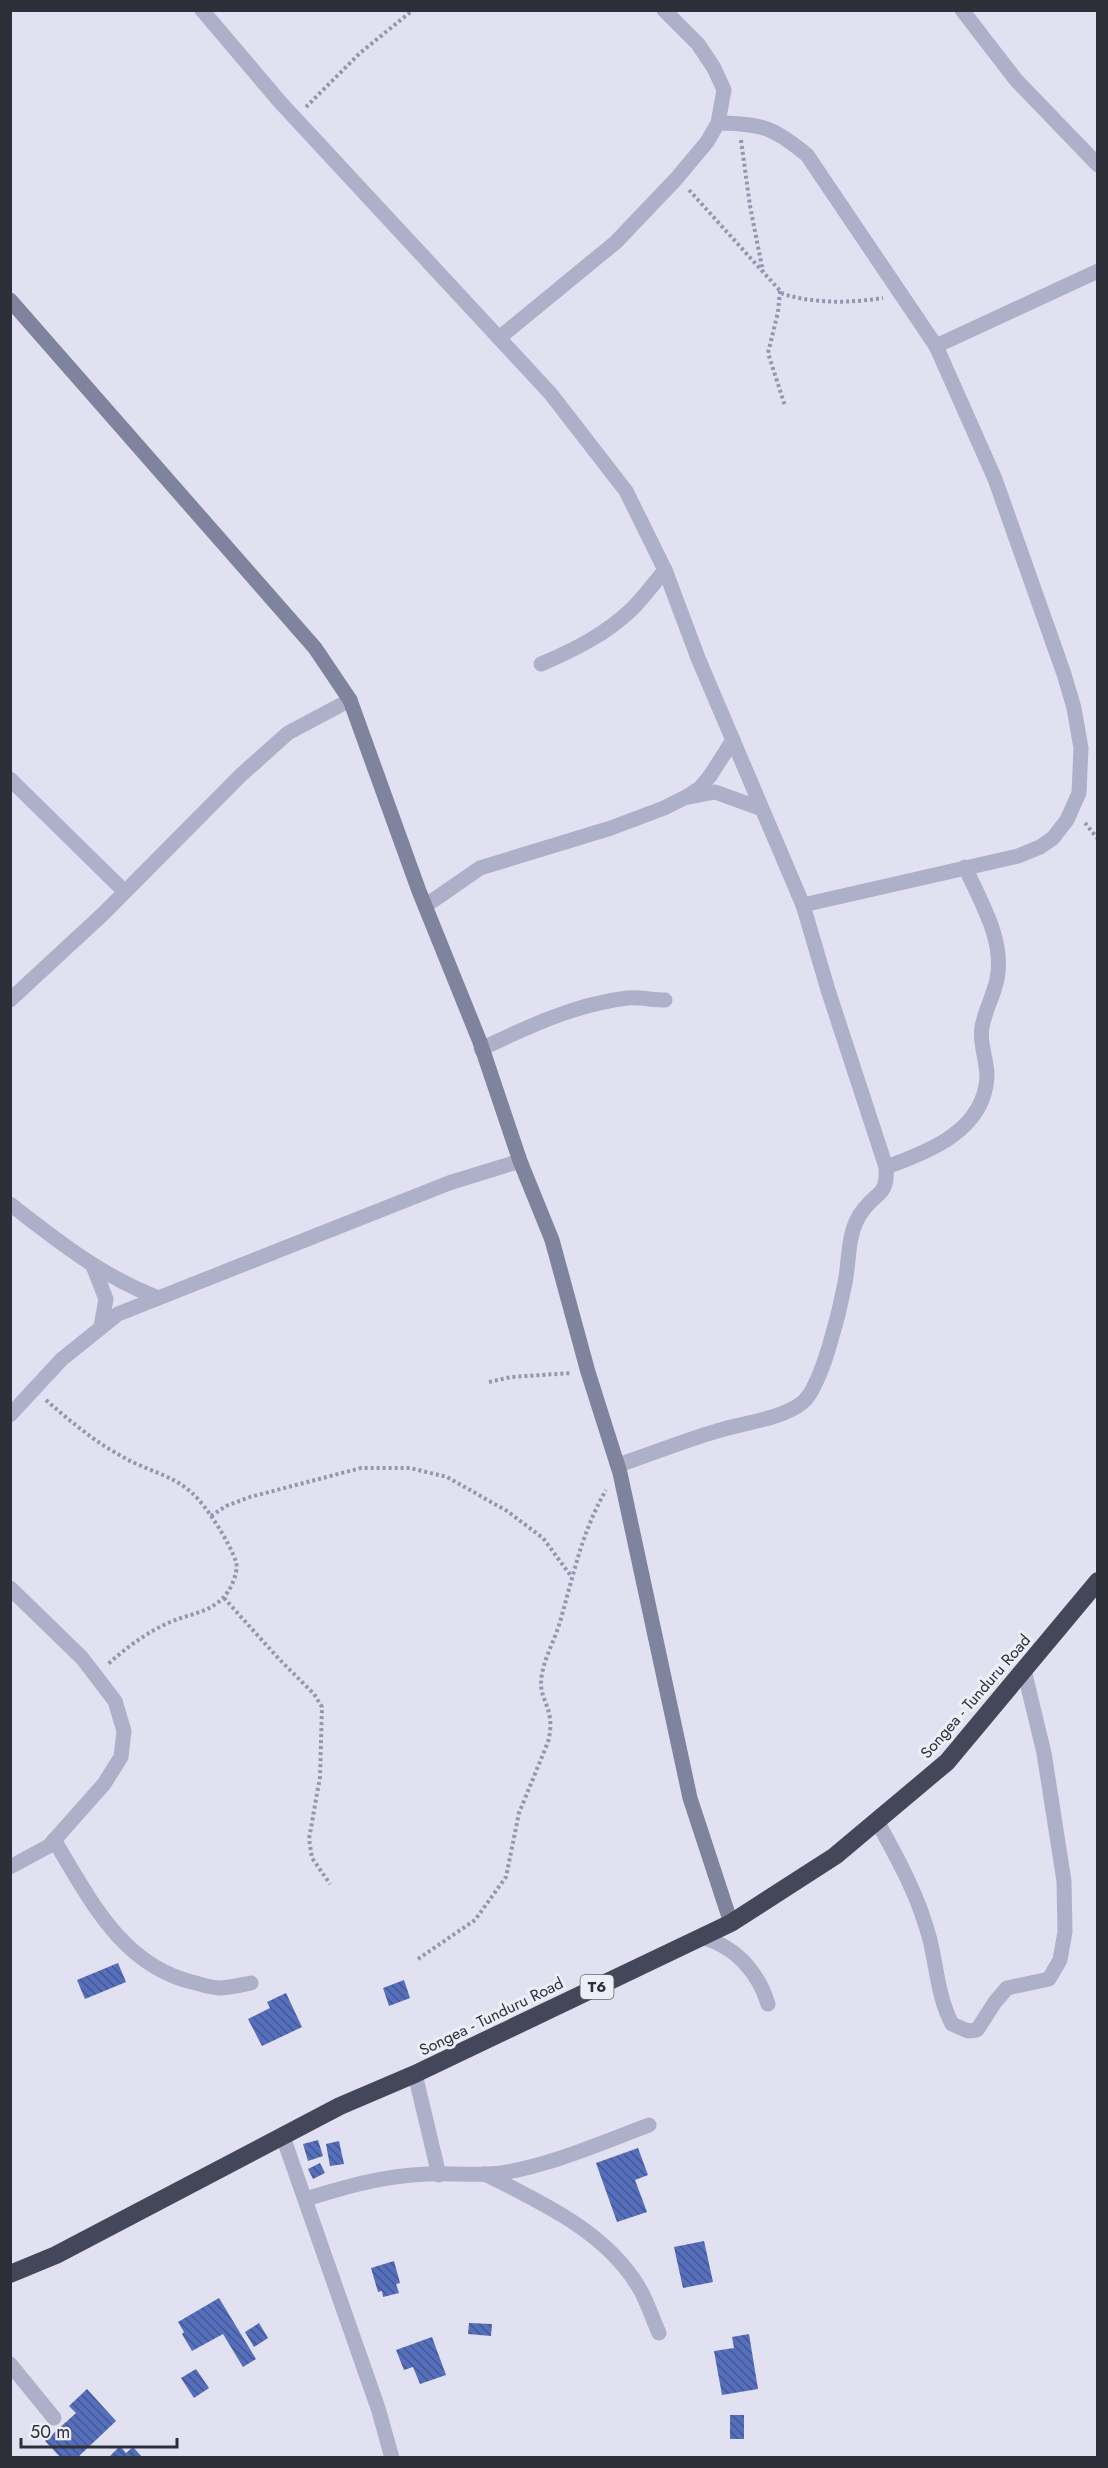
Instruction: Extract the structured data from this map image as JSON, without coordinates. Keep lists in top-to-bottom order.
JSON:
{
  "streets": {
    "highway": ["Songea - Tunduru Road", "T6"]
  },
  "scale_bar": "50 m"
}
